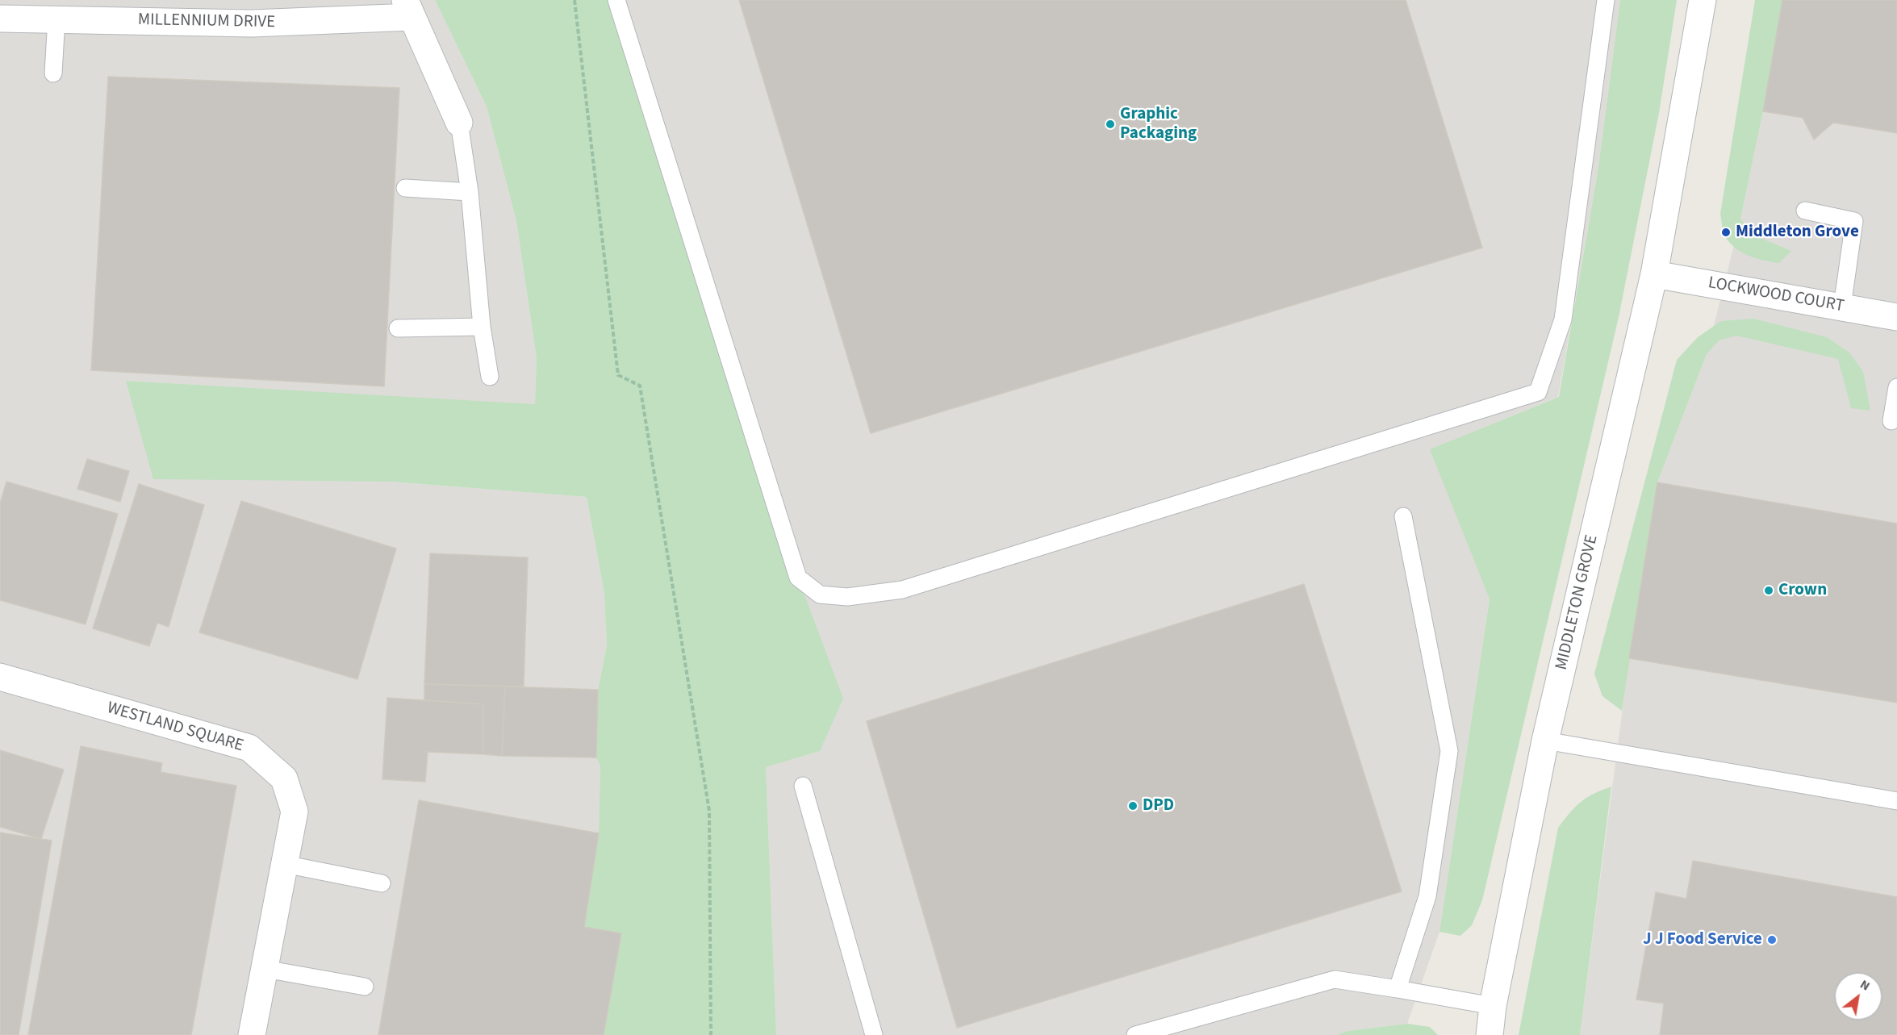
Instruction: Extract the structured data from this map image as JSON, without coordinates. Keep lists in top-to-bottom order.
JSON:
{
  "streets": {
    "street": [
      "MILLENNIUM DRIVE",
      "LOCKWOOD COURT",
      "MIDDLETON GROVE",
      "WESTLAND SQUARE"
    ]
  },
  "crossings": [
    ["LOCKWOOD COURT", "MIDDLETON GROVE"]
  ],
  "places": [
    "Graphic Packaging",
    "Middleton Grove",
    "Crown",
    "DPD",
    "J J Food Service"
  ],
  "north": "top right"
}
